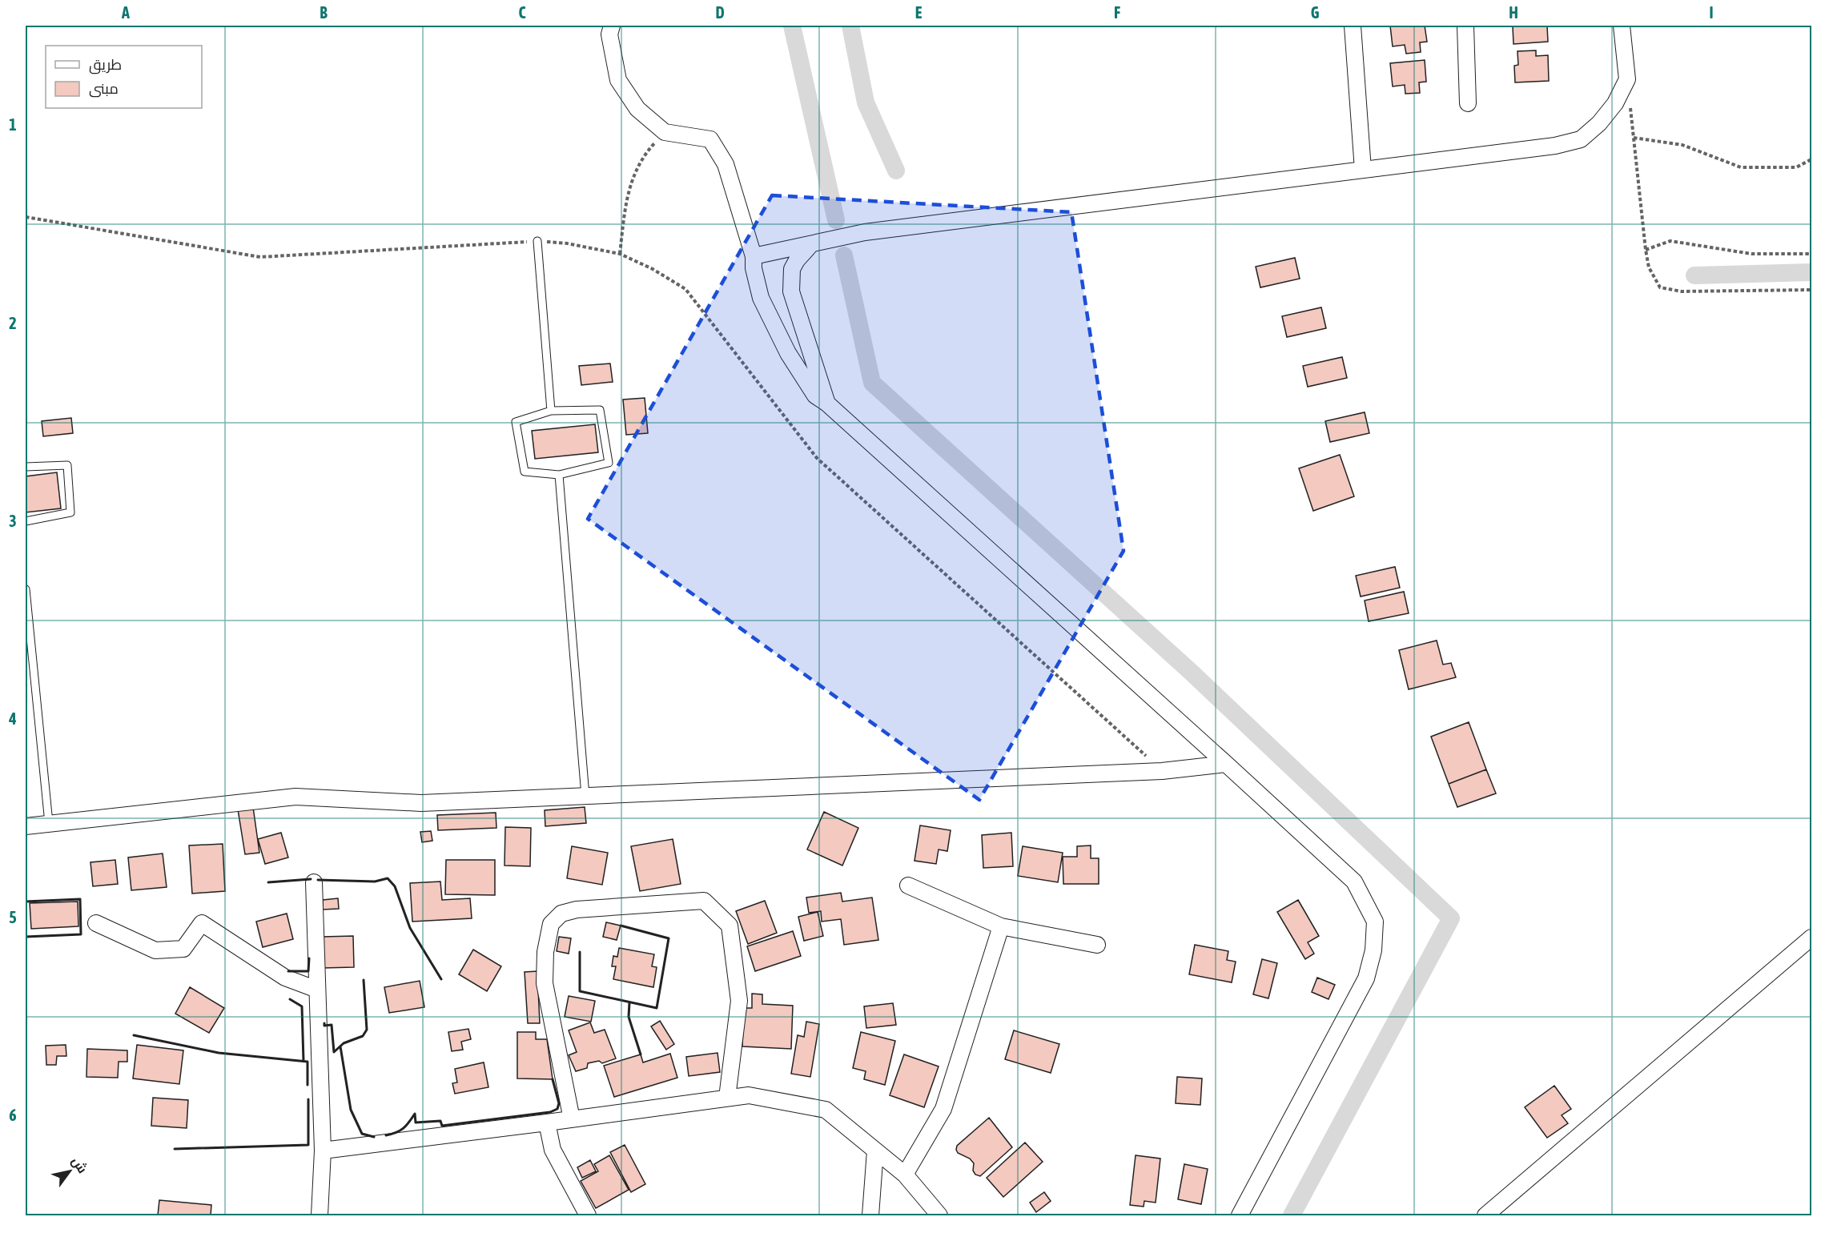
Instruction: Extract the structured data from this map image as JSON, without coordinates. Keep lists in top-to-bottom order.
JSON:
{
  "legend": ["طريق", "مبنى"],
  "north": "top right",
  "grid": {
    "columns": [
      "A",
      "B",
      "C",
      "D",
      "E",
      "F",
      "G",
      "H",
      "I"
    ],
    "rows": [
      "1",
      "2",
      "3",
      "4",
      "5",
      "6"
    ]
  }
}
